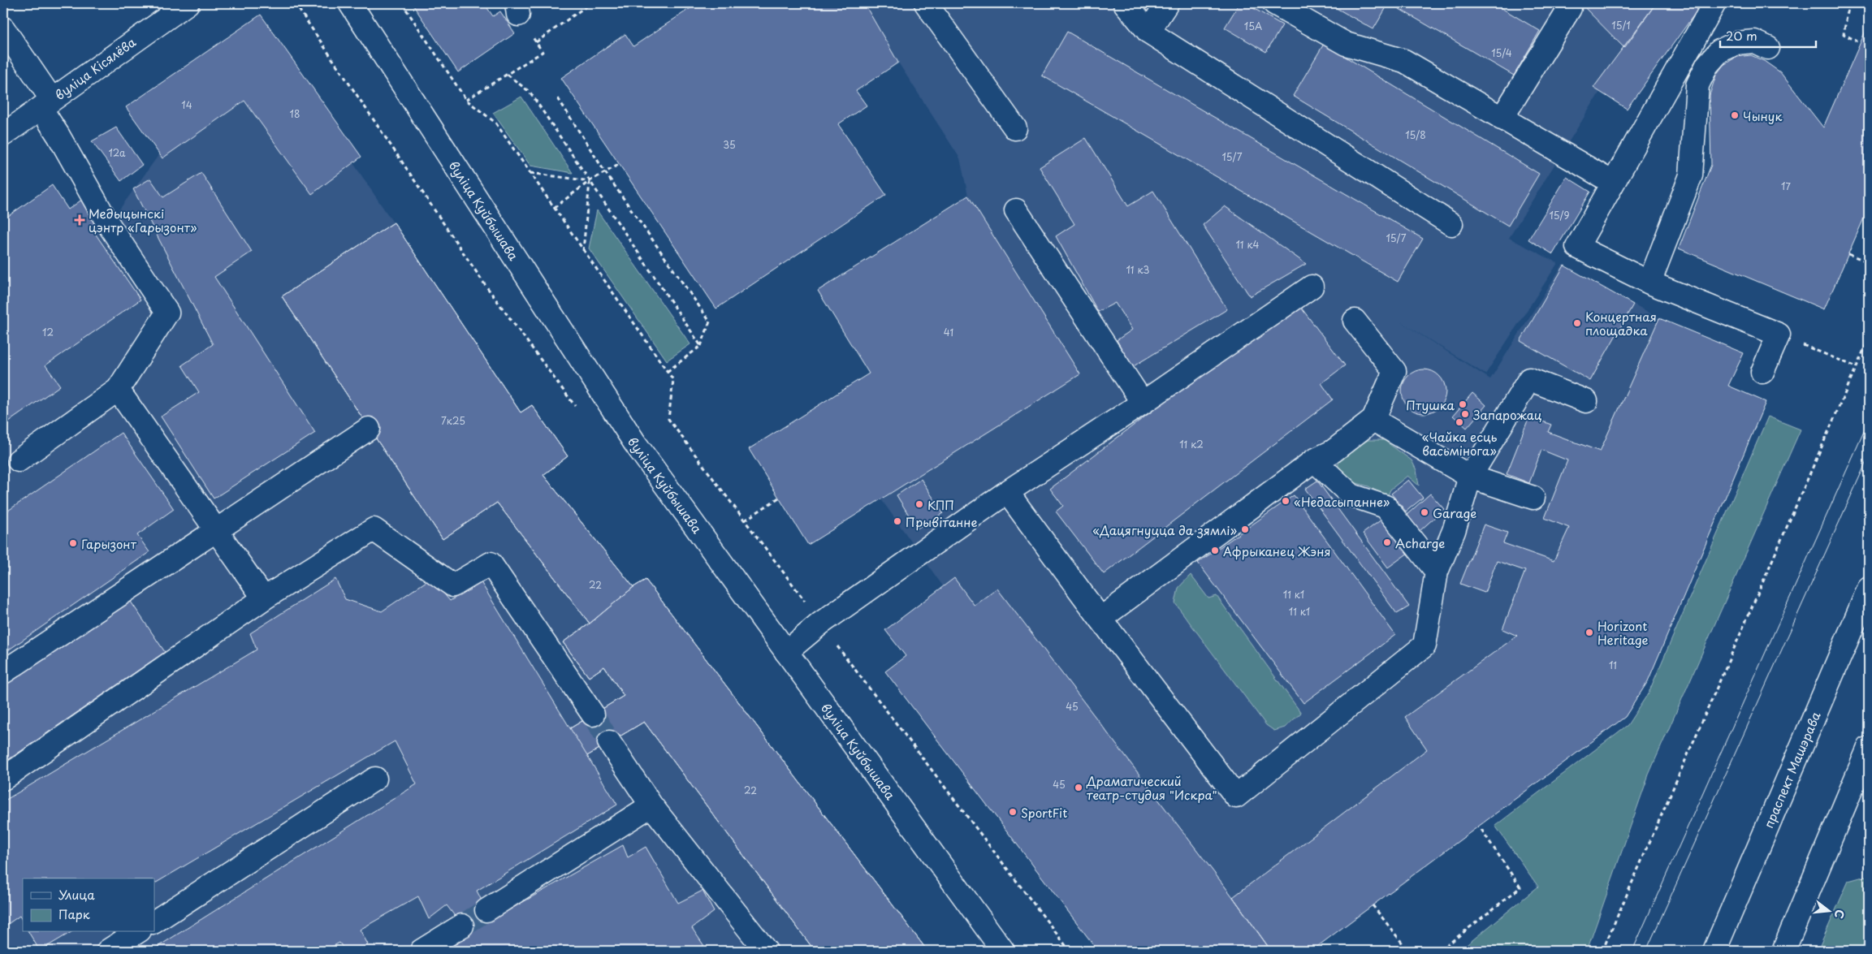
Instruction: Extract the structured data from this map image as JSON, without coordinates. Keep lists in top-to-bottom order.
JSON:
{
  "streets": {
    "main road": ["вуліца Кісялёва", "вуліца Куйбышава", "праспект Машэрава"]
  },
  "places": {
    "other": [
      "Чынук",
      "Концертная площадка",
      "Птушка",
      "Запарожац",
      "«Чайка есць васьмінога»",
      "«Недасыпанне»",
      "КПП",
      "Garage",
      "Прывітанне",
      "«Дацягнуцца да зямлі»",
      "Acharge",
      "Гарызонт",
      "Афрыканец Жэня",
      "Horizont Heritage",
      "Драматический театр-студия \"Искра\"",
      "SportFit"
    ],
    "health": ["Медыцынскі цэнтр «Гарызонт»"]
  },
  "house_numbers": [
    "15/1",
    "15А",
    "15/4",
    "14",
    "18",
    "15/8",
    "35",
    "12а",
    "15/7",
    "17",
    "15/9",
    "15/7",
    "11 к4",
    "11 к3",
    "12",
    "41",
    "7к25",
    "11 к2",
    "22",
    "11 к1",
    "11 к1",
    "11",
    "45",
    "45",
    "22"
  ],
  "legend": ["Улица", "Парк"],
  "scale_bar": "20 m",
  "north": "right"
}
